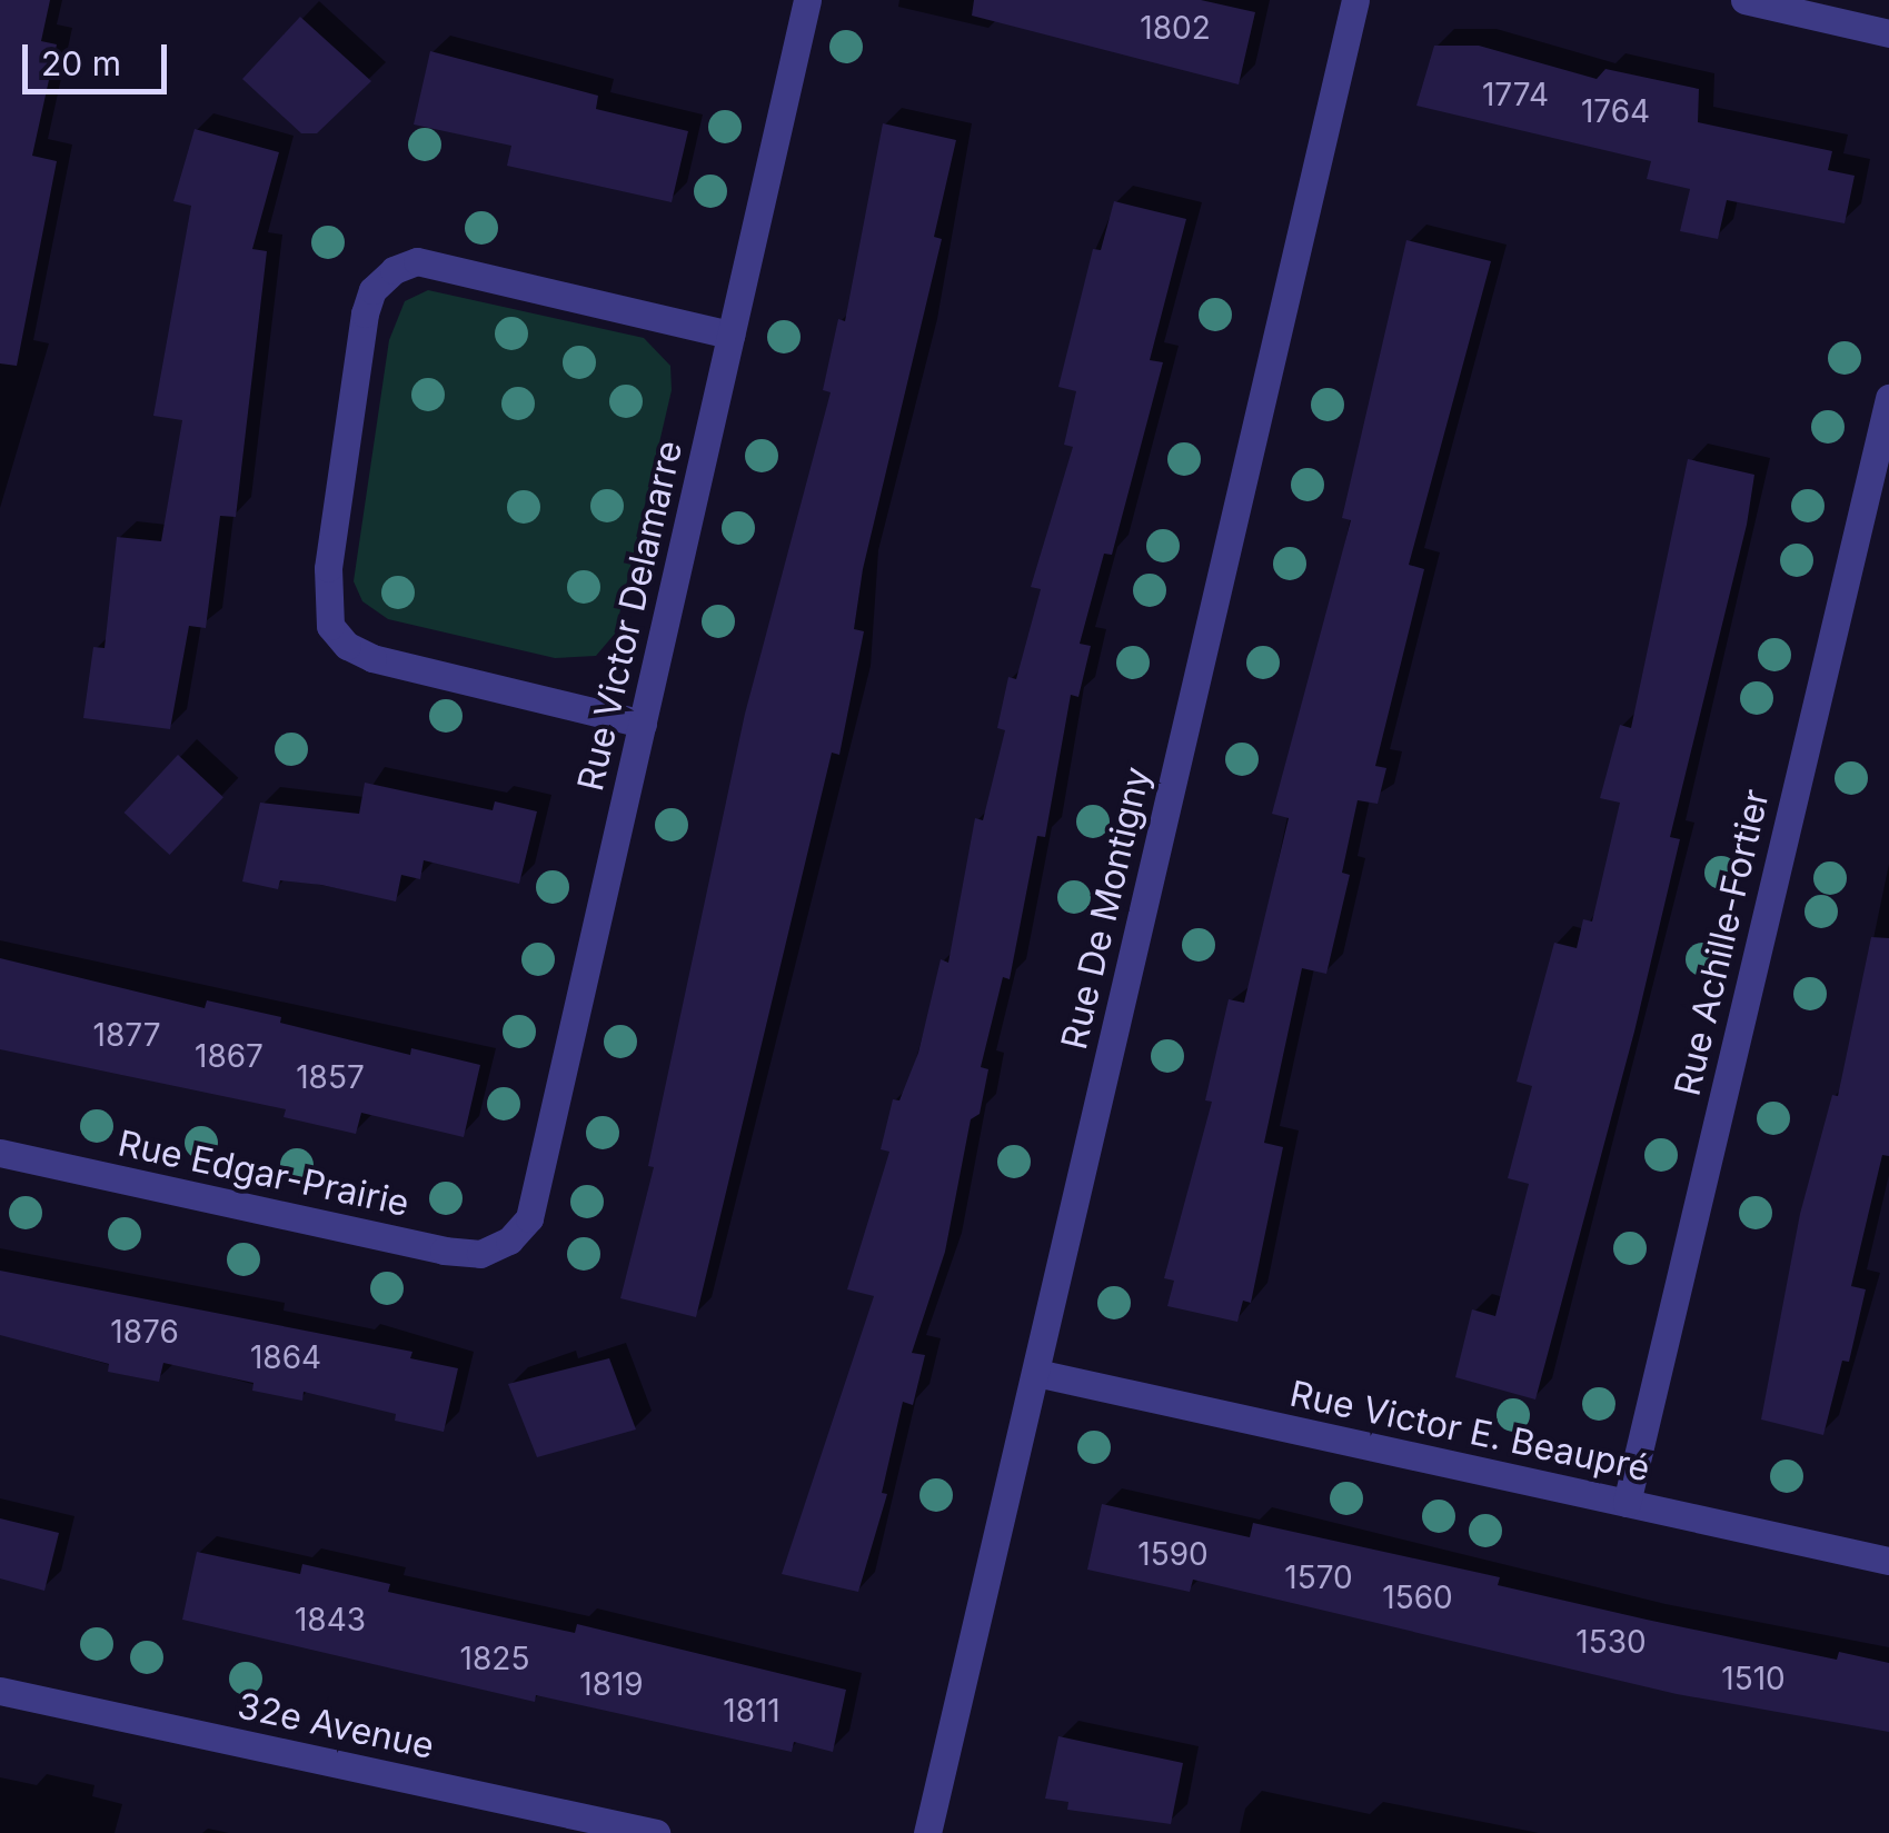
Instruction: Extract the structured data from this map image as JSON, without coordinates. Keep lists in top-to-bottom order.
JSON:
{
  "streets": {
    "street": [
      "Rue Victor Delamarre",
      "Rue De Montigny",
      "Rue Achille-Fortier",
      "Rue Edgar-Prairie",
      "Rue Victor E. Beaupré",
      "32e Avenue"
    ]
  },
  "crossings": [
    ["Rue Victor Delamarre", "Rue Edgar-Prairie"],
    ["Rue De Montigny", "Rue Victor E. Beaupré"],
    ["Rue Achille-Fortier", "Rue Victor E. Beaupré"]
  ],
  "house_numbers": [
    "1802",
    "1774",
    "1764",
    "1877",
    "1867",
    "1857",
    "1876",
    "1864",
    "1590",
    "1570",
    "1560",
    "1843",
    "1530",
    "1825",
    "1510",
    "1819",
    "1811"
  ],
  "scale_bar": "20 m"
}
